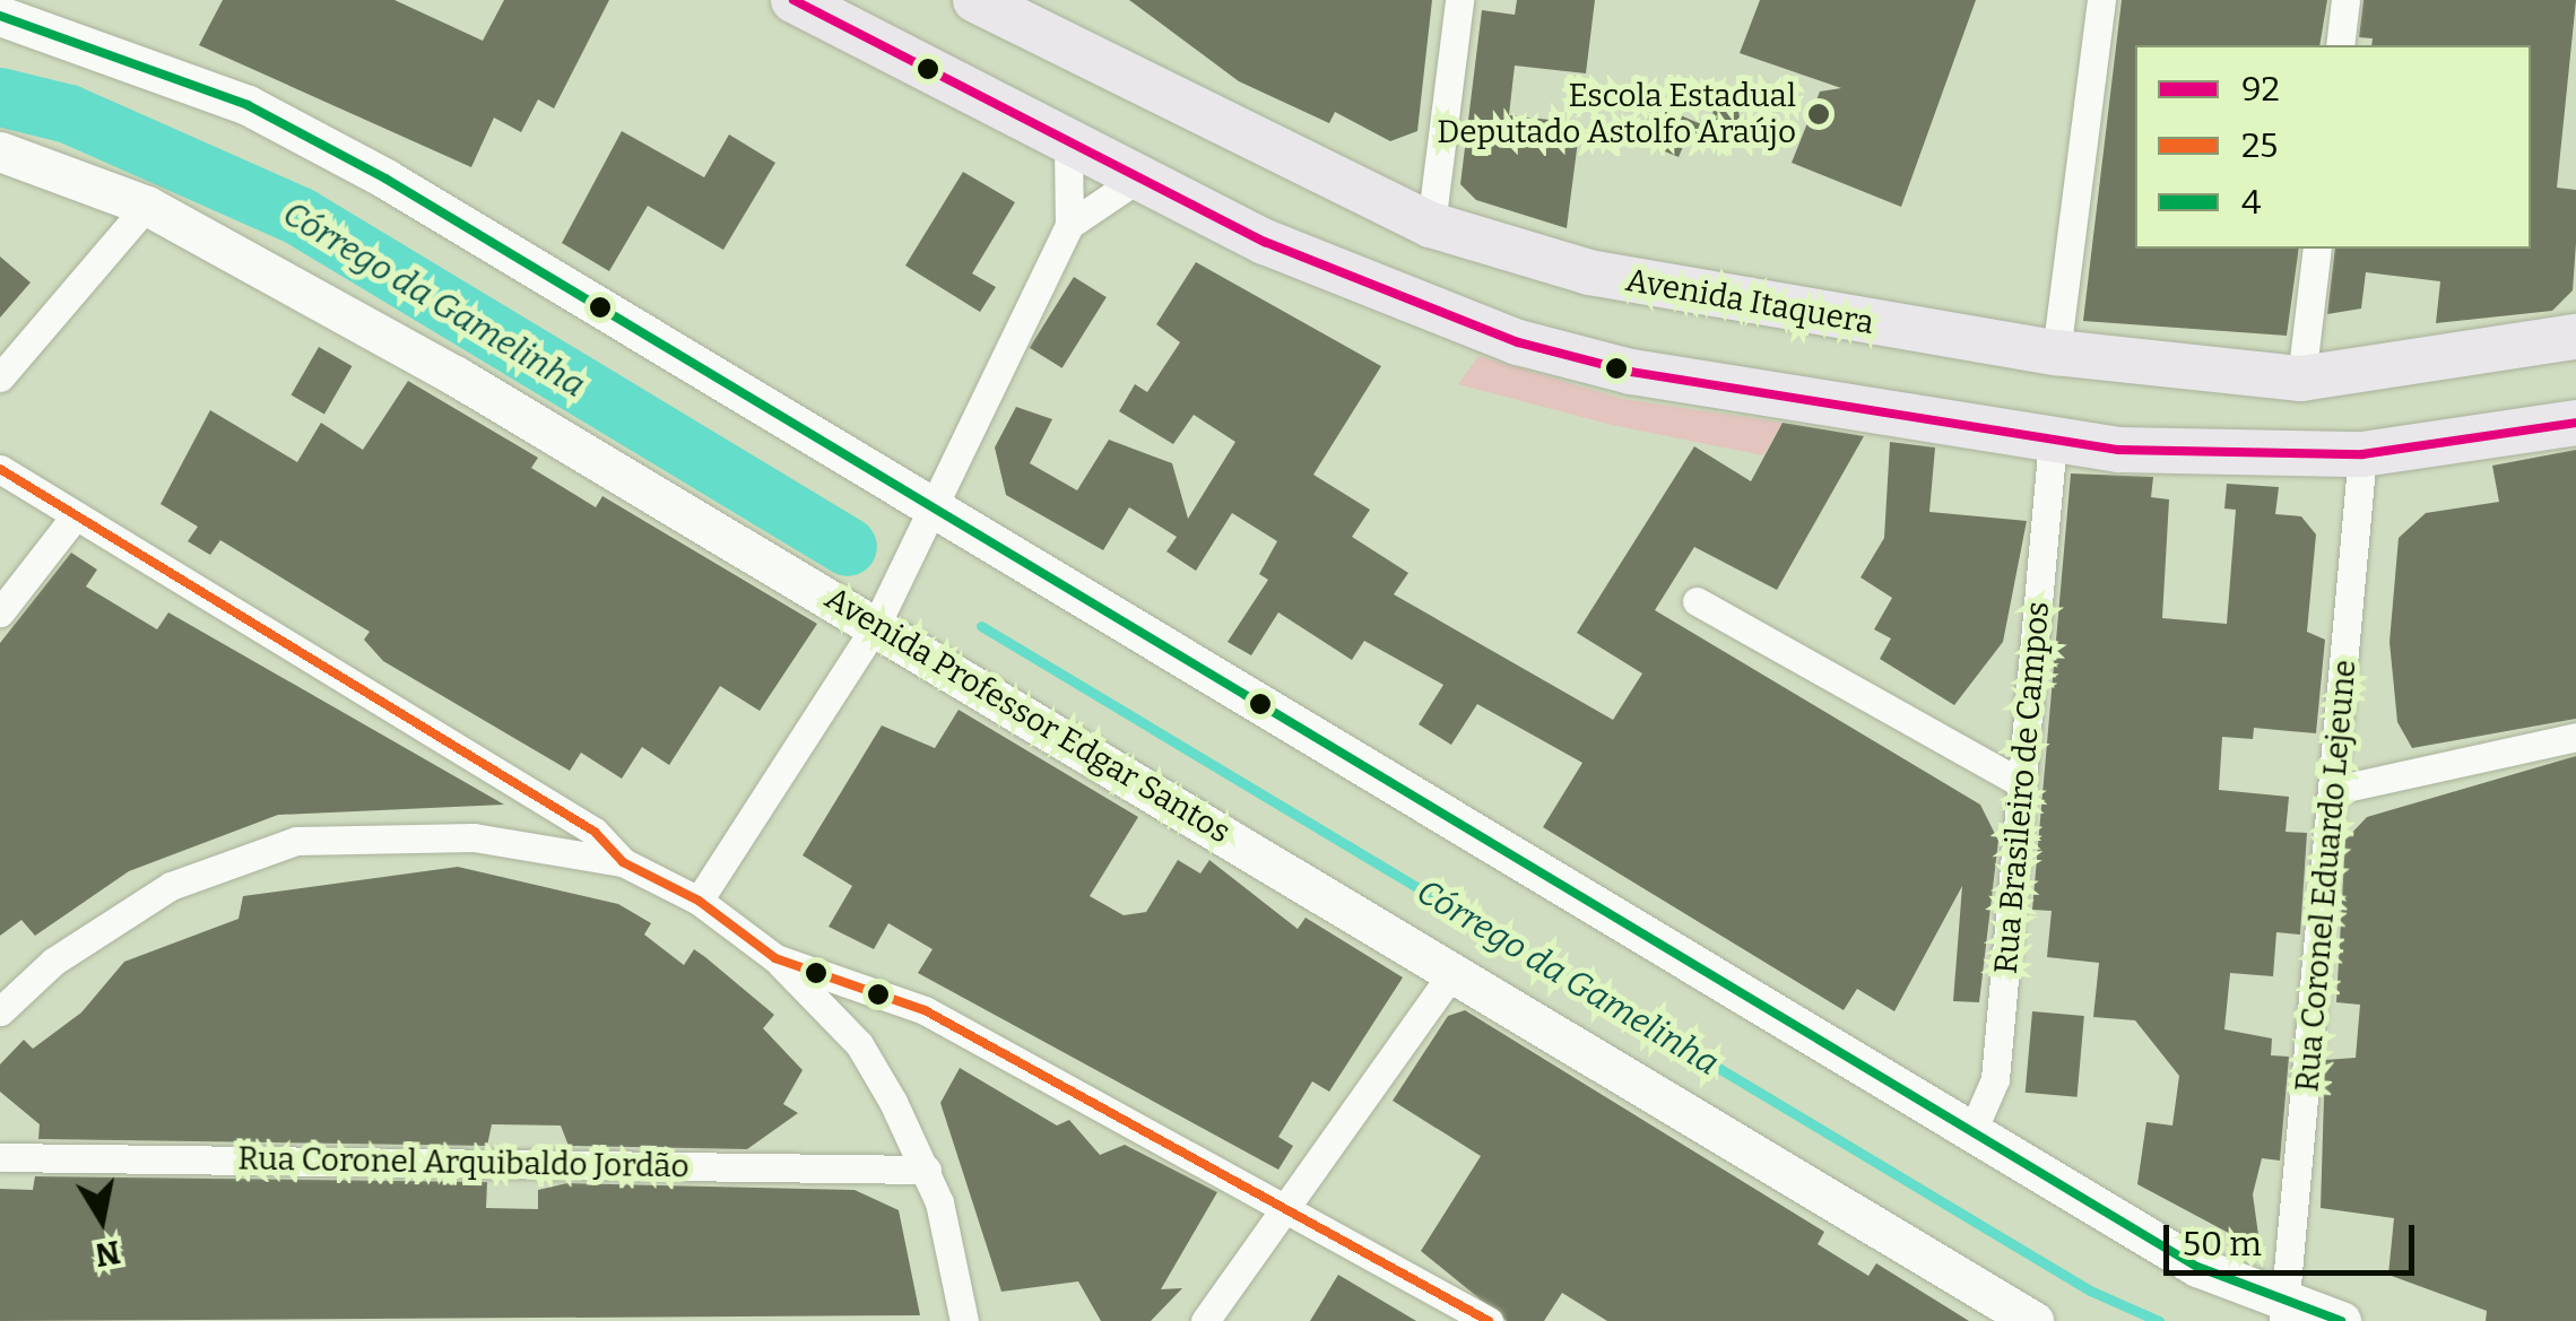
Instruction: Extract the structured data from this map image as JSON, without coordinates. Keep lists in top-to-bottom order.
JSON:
{
  "streets": {
    "main road": ["Avenida Itaquera", "Avenida Professor Edgar Santos"],
    "street": ["Rua Brasileiro de Campos", "Rua Coronel Eduardo Lejeune", "Rua Coronel Arquibaldo Jordão"]
  },
  "water": ["Córrego da Gamelinha"],
  "places": ["Escola Estadual Deputado Astolfo Araújo"],
  "lines": ["transit line 92", "transit line 4", "transit line 25"],
  "legend": ["92", "25", "4"],
  "scale_bar": "50 m",
  "north": "bottom"
}
